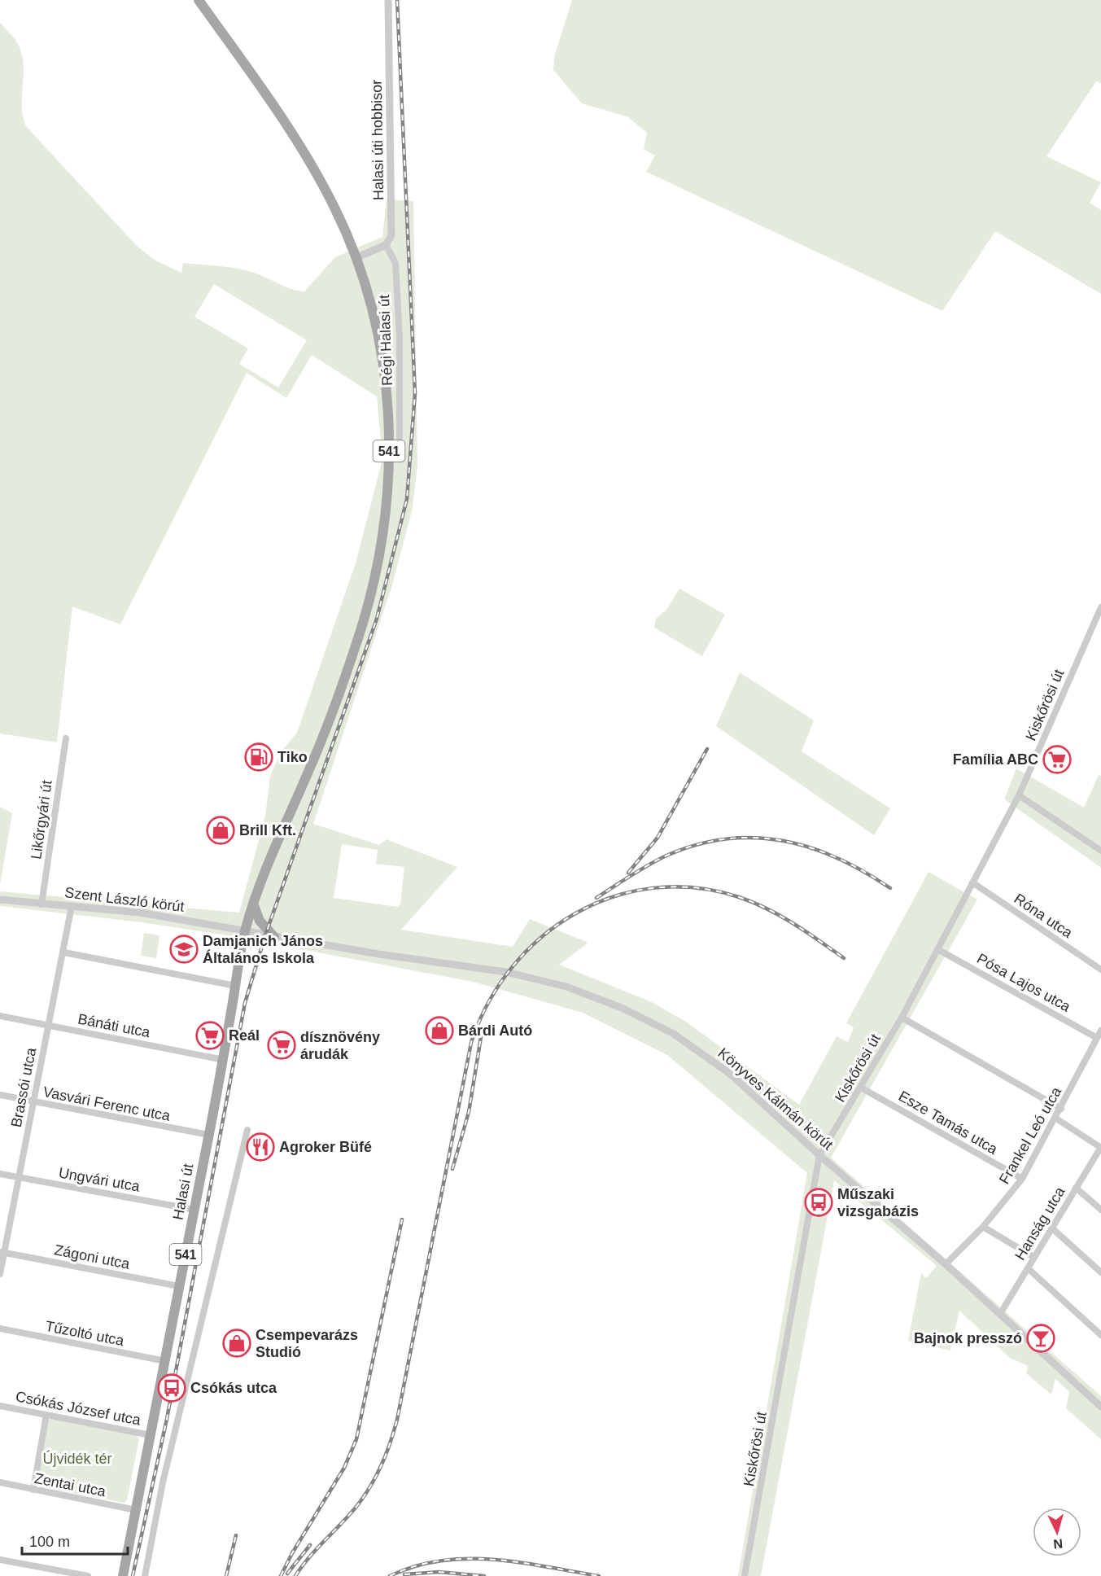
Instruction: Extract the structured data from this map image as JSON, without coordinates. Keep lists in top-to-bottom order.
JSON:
{
  "streets": {
    "main road": ["541", "Halasi út"],
    "street": [
      "Halasi úti hobbisor",
      "Régi Halasi út",
      "Kiskőrösi út",
      "Likőrgyári út",
      "Szent László körút",
      "Róna utca",
      "Pósa Lajos utca",
      "Bánáti utca",
      "Brassói utca",
      "Könyves Kálmán körút",
      "Vasvári Ferenc utca",
      "Esze Tamás utca",
      "Frankel Leó utca",
      "Ungvári utca",
      "Hanság utca",
      "Zágoni utca",
      "Tűzoltó utca",
      "Csókás József utca",
      "Zentai utca"
    ]
  },
  "crossings": [
    ["Halasi úti hobbisor", "Régi Halasi út"],
    ["541", "Halasi út"],
    ["Kiskőrösi út", "Róna utca"],
    ["Kiskőrösi út", "Pósa Lajos utca"],
    ["Kiskőrösi út", "Könyves Kálmán körút"],
    ["Kiskőrösi út", "Esze Tamás utca"],
    ["Likőrgyári út", "Szent László körút"],
    ["Szent László körút", "Brassói utca"],
    ["Szent László körút", "Könyves Kálmán körút"],
    ["Szent László körút", "Halasi út"],
    ["Pósa Lajos utca", "Frankel Leó utca"],
    ["Bánáti utca", "Brassói utca"],
    ["Bánáti utca", "Halasi út"],
    ["Brassói utca", "Vasvári Ferenc utca"],
    ["Brassói utca", "Ungvári utca"],
    ["Brassói utca", "Zágoni utca"],
    ["Könyves Kálmán körút", "Frankel Leó utca"],
    ["Könyves Kálmán körút", "Halasi út"],
    ["Könyves Kálmán körút", "Hanság utca"],
    ["Vasvári Ferenc utca", "Halasi út"],
    ["Esze Tamás utca", "Frankel Leó utca"],
    ["Ungvári utca", "Halasi út"],
    ["Halasi út", "Zágoni utca"],
    ["Halasi út", "Tűzoltó utca"],
    ["Halasi út", "Csókás József utca"],
    ["Halasi út", "Zentai utca"]
  ],
  "parks": ["Újvidék tér"],
  "places": {
    "fuel station": ["Tiko"],
    "supermarket": ["Família ABC", "Reál", "dísznövény árudák"],
    "shop": ["Brill Kft.", "Bárdi Autó", "Csempevarázs Studió"],
    "school or university": ["Damjanich János Általános Iskola"],
    "restaurant": ["Agroker Büfé"],
    "bus stop": ["Műszaki vizsgabázis", "Csókás utca"],
    "bar": ["Bajnok presszó"]
  },
  "scale_bar": "100 m",
  "north": "bottom"
}
